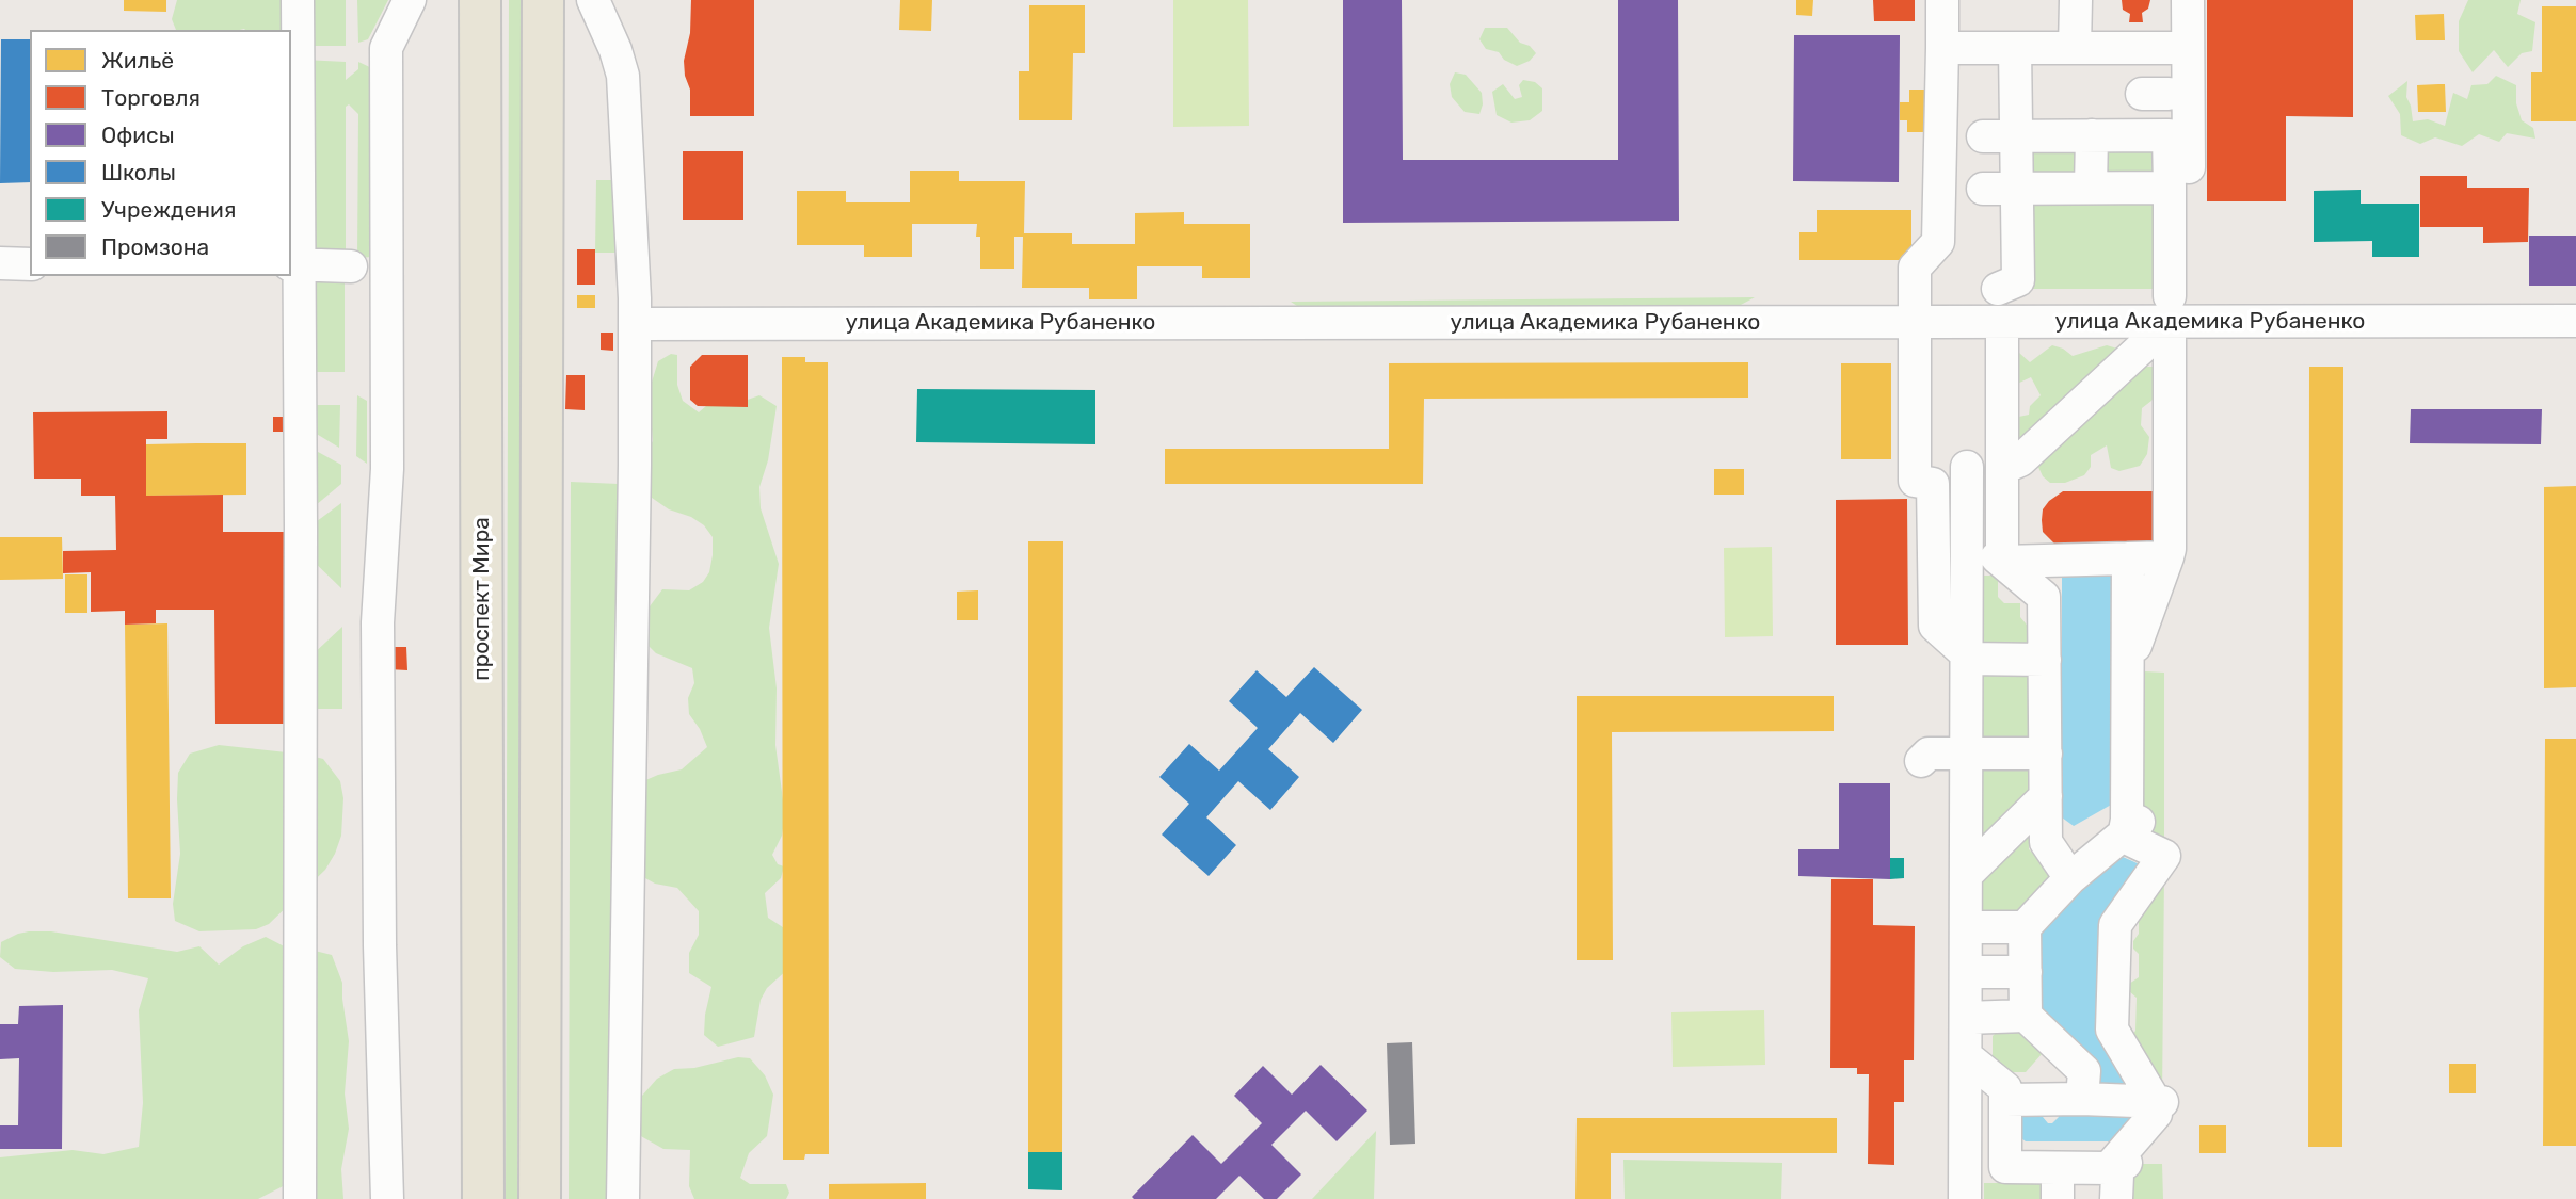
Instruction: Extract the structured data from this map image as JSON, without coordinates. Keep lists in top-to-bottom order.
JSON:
{
  "streets": {
    "main road": ["проспект Мира"],
    "street": ["улица Академика Рубаненко"]
  },
  "legend": [
    "Жильё",
    "Торговля",
    "Офисы",
    "Школы",
    "Учреждения",
    "Промзона"
  ]
}
